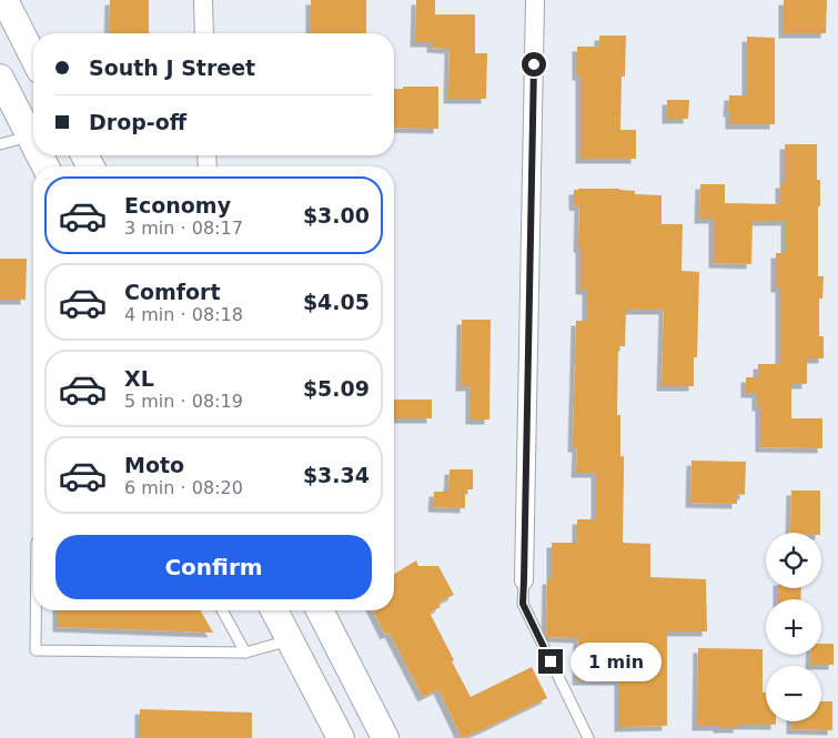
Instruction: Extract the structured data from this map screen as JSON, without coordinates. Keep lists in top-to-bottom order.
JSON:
{
  "page": {
    "banner": ["South J Street", "Drop-off"],
    "list": [
      {
        "name": "Economy",
        "note": "3 min · 08:17",
        "value": "$3.00"
      },
      {
        "name": "Comfort",
        "note": "4 min · 08:18",
        "value": "$4.05"
      },
      {
        "name": "XL",
        "note": "5 min · 08:19",
        "value": "$5.09"
      },
      {
        "name": "Moto",
        "note": "6 min · 08:20",
        "value": "$3.34"
      }
    ],
    "buttons": "Confirm",
    "map_buttons": ["+", "−"],
    "bubble": "1 min"
  }
}
